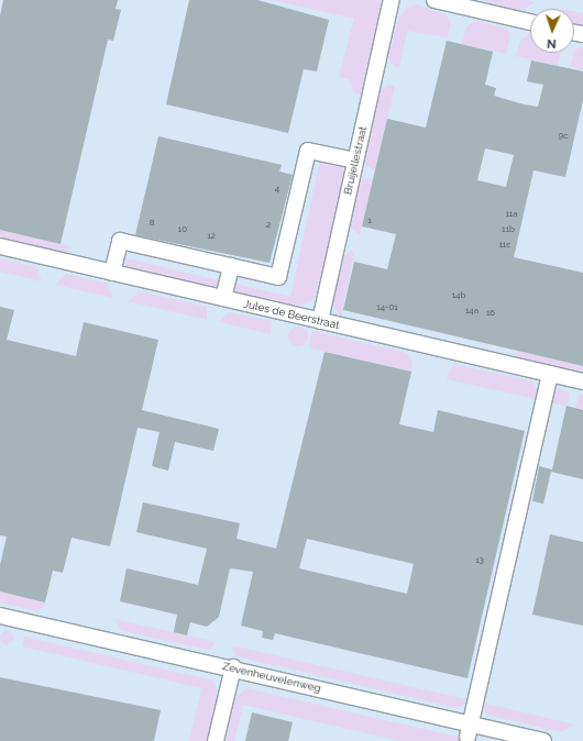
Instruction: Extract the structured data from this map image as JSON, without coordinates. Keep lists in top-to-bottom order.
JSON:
{
  "streets": {
    "street": ["Bruijellestraat", "Jules de Beerstraat", "Zevenheuvelenweg"]
  },
  "crossings": [
    ["Bruijellestraat", "Jules de Beerstraat"]
  ],
  "house_numbers": [
    "9c",
    "4",
    "11a",
    "1",
    "8",
    "2",
    "10",
    "11b",
    "12",
    "11c",
    "14b",
    "14-01",
    "14a",
    "16",
    "13"
  ],
  "north": "bottom"
}
